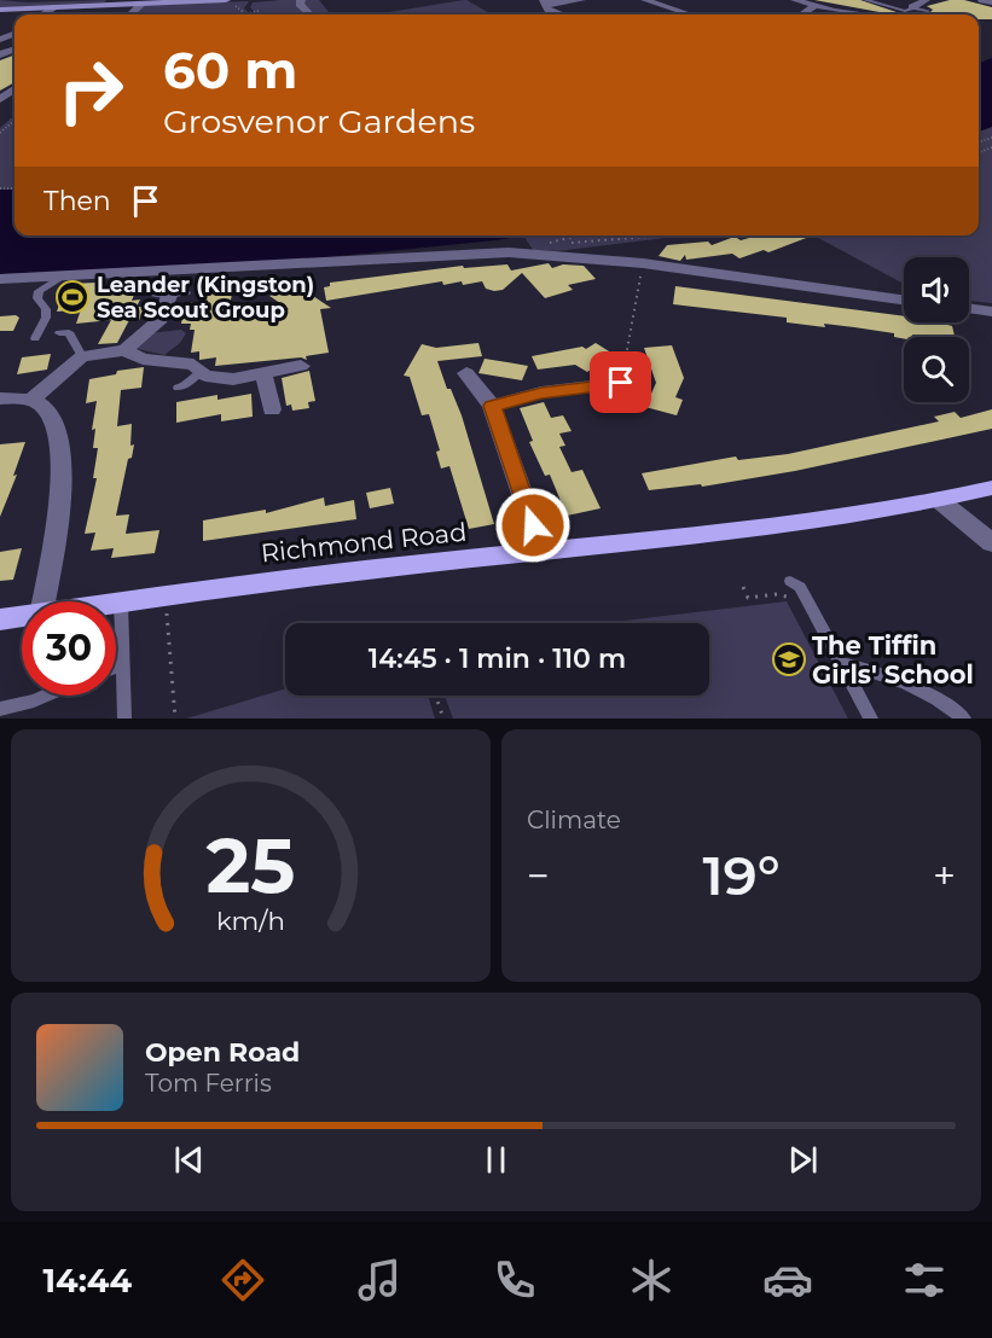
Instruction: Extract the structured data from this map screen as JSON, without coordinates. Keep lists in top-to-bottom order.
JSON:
{
  "streets": {
    "main road": ["Richmond Road"]
  },
  "places": {
    "sports": ["Leander (Kingston) Sea Scout Group"],
    "school or university": ["The Tiffin Girls' School"]
  },
  "page": {
    "turn": ["60 m", "Grosvenor Gardens"],
    "then": "Then",
    "limit": "30",
    "trip": "14:45 · 1 min · 110 m",
    "tile": "Climate",
    "heat": ["−", "19°", "+"],
    "song": ["Open Road", "Tom Ferris"],
    "tabs": "14:44",
    "gauge": ["25", "km/h"]
  }
}
